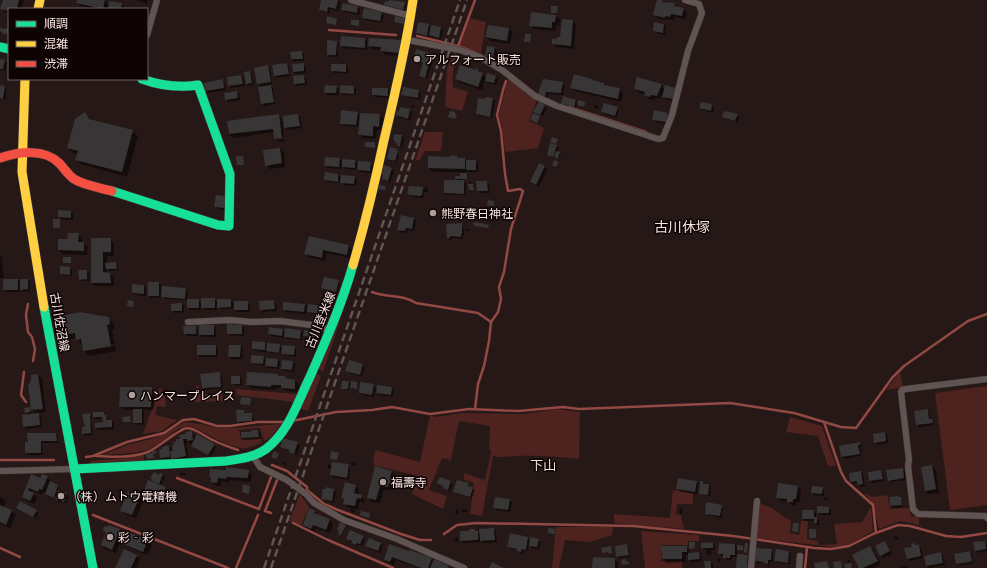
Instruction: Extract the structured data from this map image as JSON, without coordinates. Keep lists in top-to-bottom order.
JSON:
{
  "streets": {
    "main road": ["古川登米線", "古川佐沼線"]
  },
  "crossings": [
    ["古川登米線", "古川佐沼線"]
  ],
  "districts": ["古川休塚", "下山"],
  "places": [
    "アルフォート販売",
    "熊野春日神社",
    "ハンマープレイス",
    "福壽寺",
    "（株）ムトウ電精機",
    "彩‐彩"
  ],
  "legend": ["順調", "混雑", "渋滞"]
}
